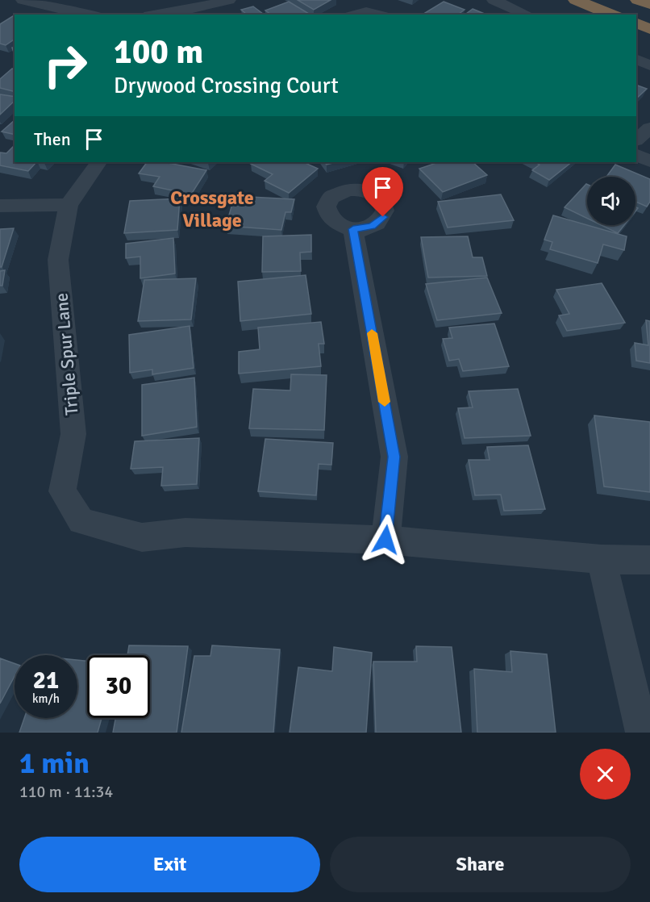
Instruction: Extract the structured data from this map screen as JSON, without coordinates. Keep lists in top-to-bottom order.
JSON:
{
  "streets": {
    "street": ["Triple Spur Lane"]
  },
  "districts": ["Crossgate Village"],
  "page": {
    "turn": ["100 m", "Drywood Crossing Court"],
    "then": "Then",
    "speed": "21 km/h",
    "limit": "30",
    "heading": ["1 min", "110 m · 11:34"],
    "buttons": ["Exit", "Share"]
  }
}
